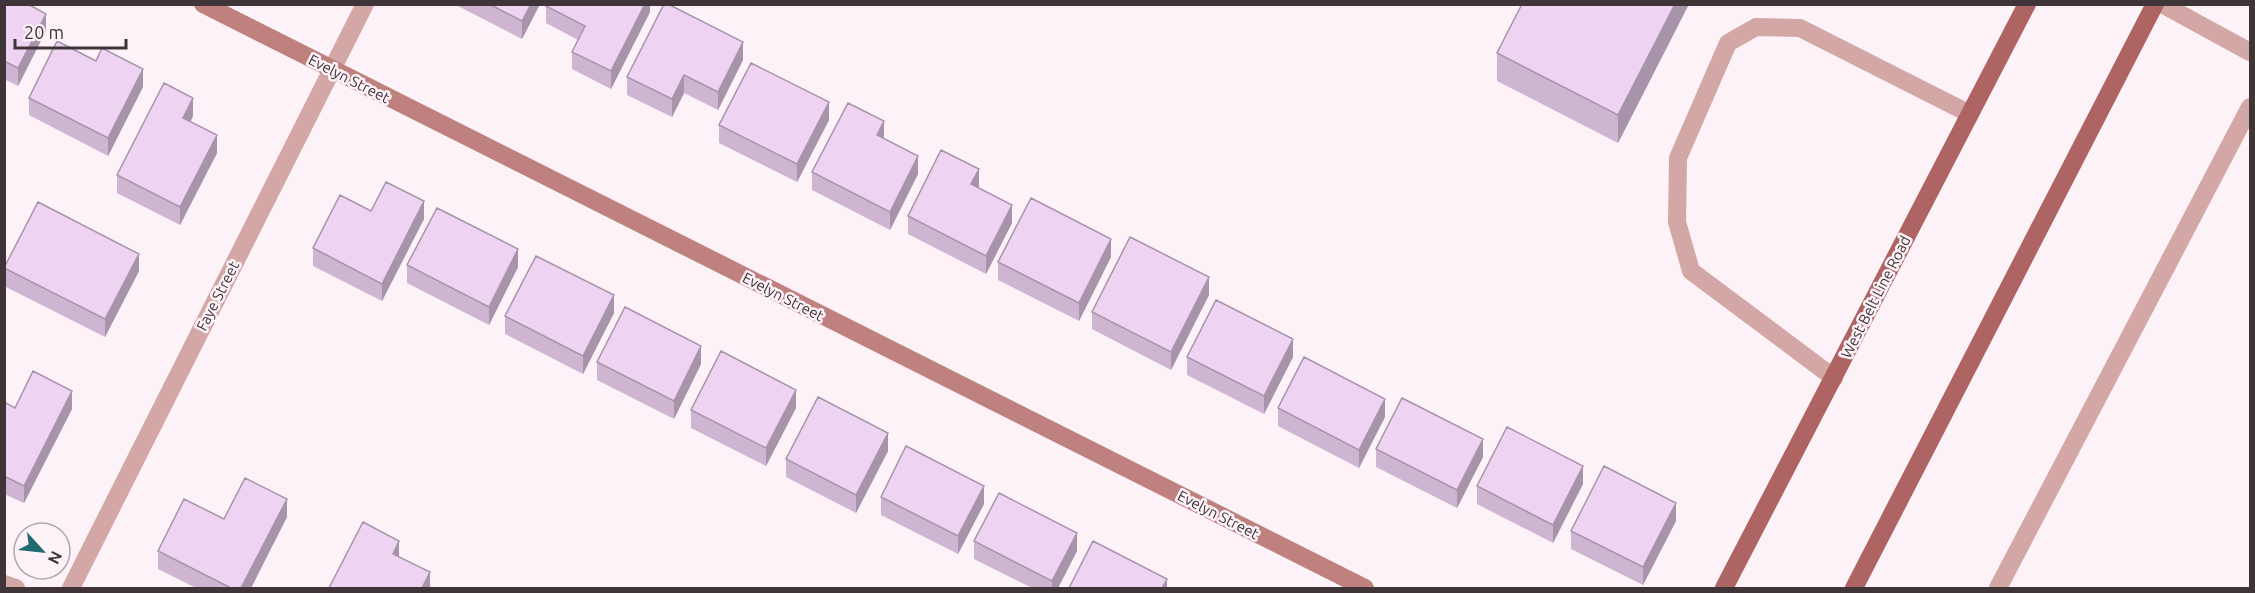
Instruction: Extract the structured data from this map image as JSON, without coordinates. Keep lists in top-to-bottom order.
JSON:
{
  "streets": {
    "main road": ["West Belt Line Road"],
    "street": ["Evelyn Street", "Faye Street"]
  },
  "crossings": [
    ["Evelyn Street", "Faye Street"]
  ],
  "scale_bar": "20 m",
  "north": "bottom right"
}
